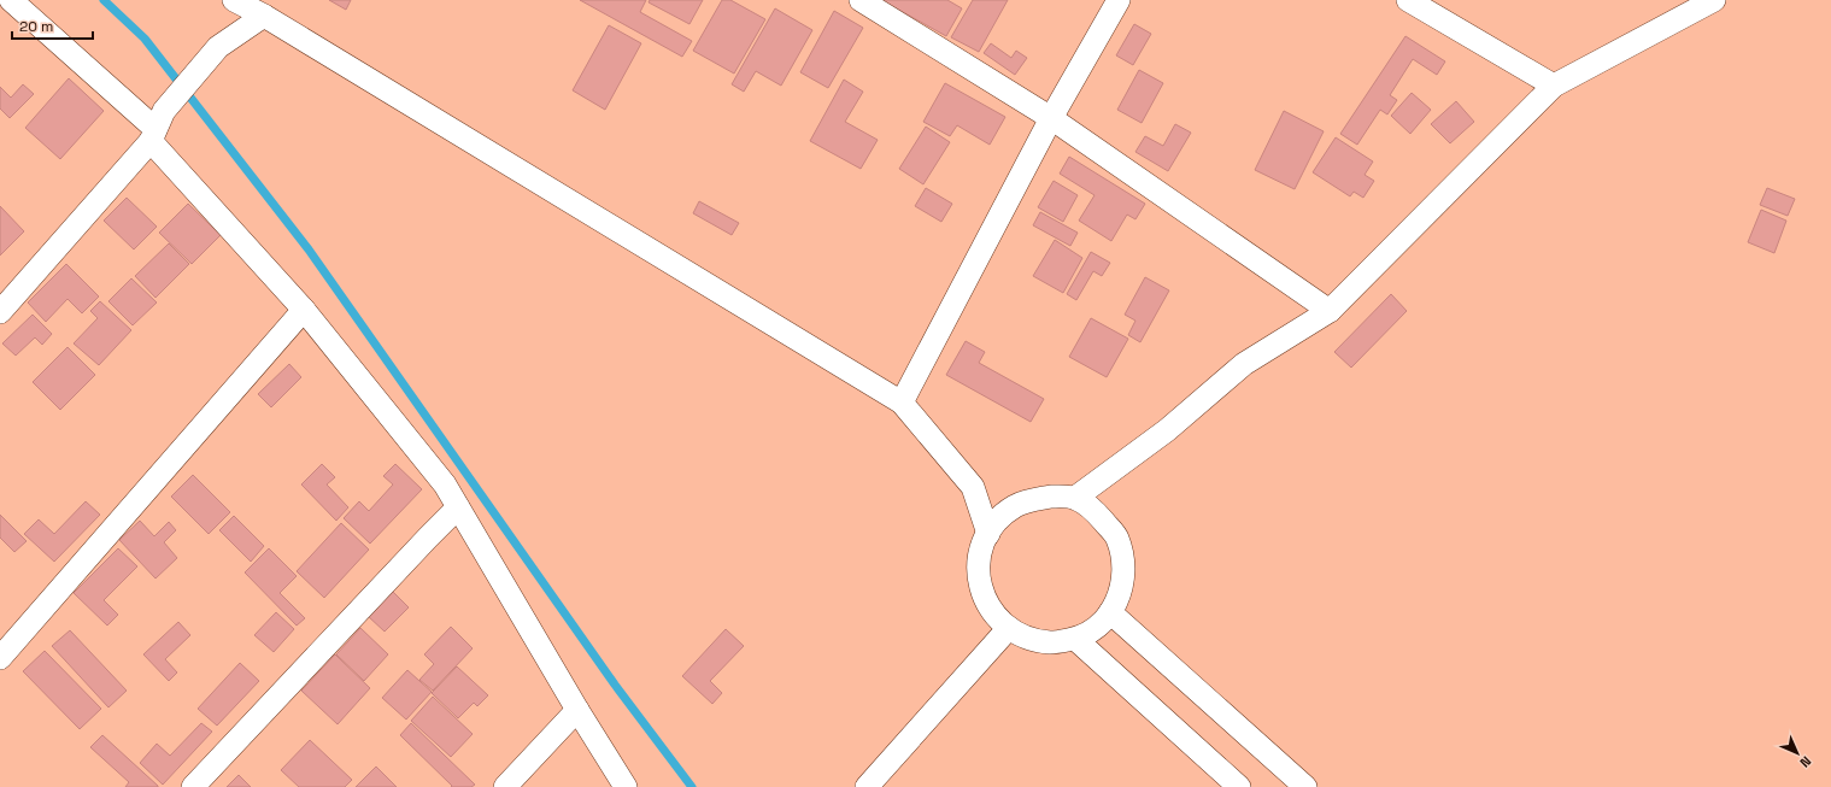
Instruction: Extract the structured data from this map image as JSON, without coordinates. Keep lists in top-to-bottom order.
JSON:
{
  "scale_bar": "20 m",
  "north": "bottom right"
}
